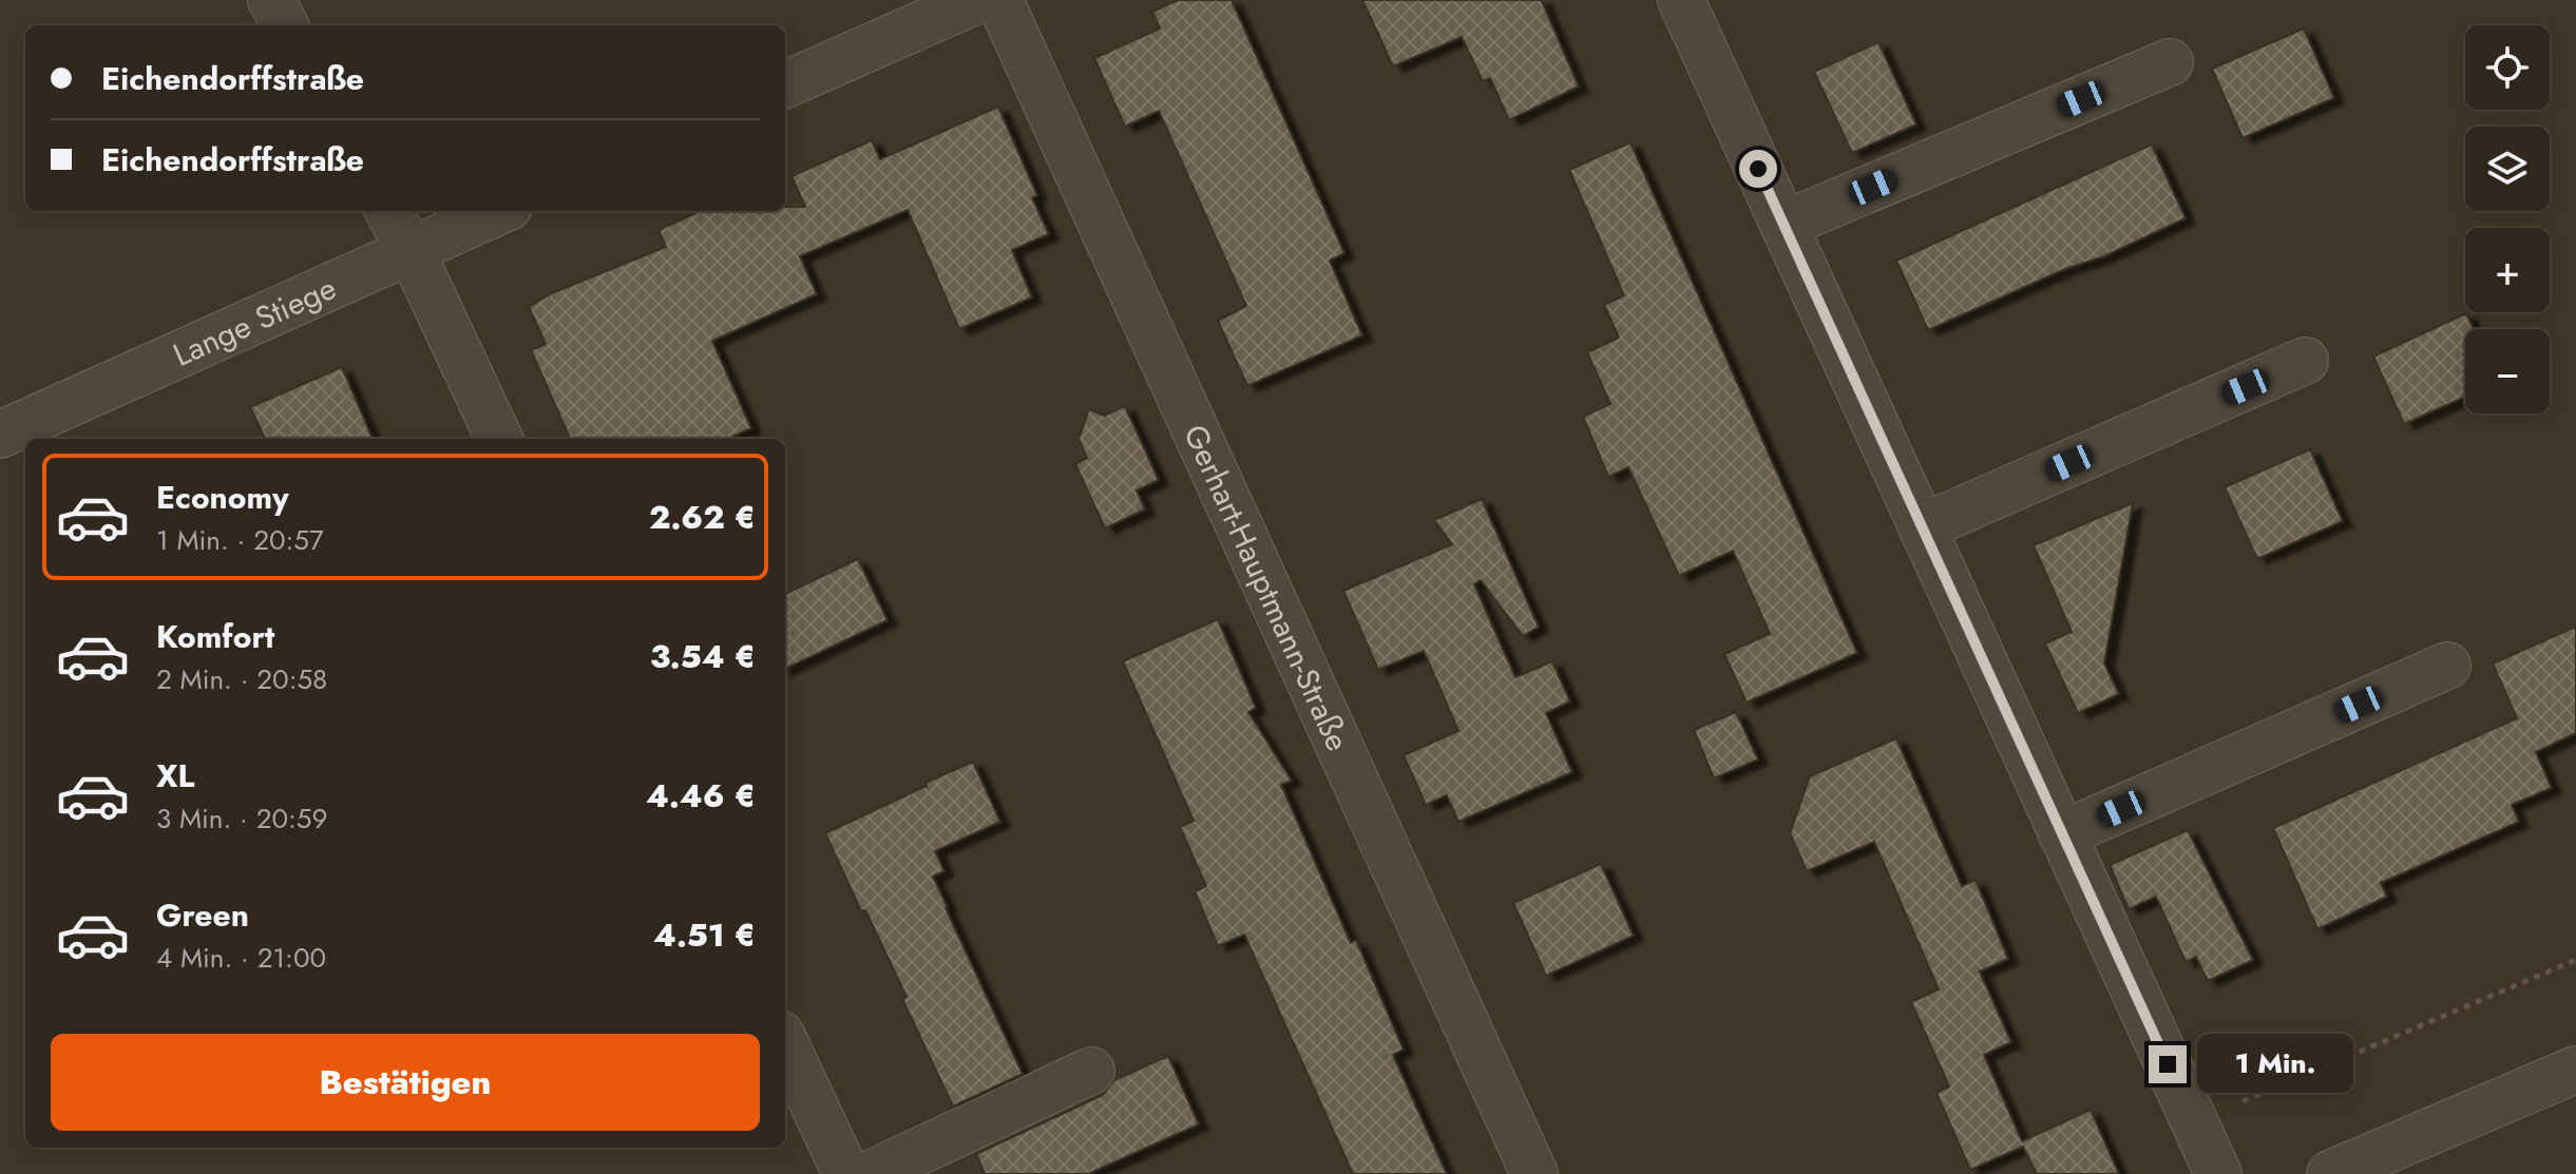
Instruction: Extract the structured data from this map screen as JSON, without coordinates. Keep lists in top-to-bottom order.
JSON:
{
  "streets": {
    "street": ["Lange Stiege", "Gerhart-Hauptmann-Straße"]
  },
  "page": {
    "map_buttons": ["+", "−"],
    "banner": ["Eichendorffstraße", "Eichendorffstraße"],
    "list": [
      {
        "name": "Economy",
        "note": "1 Min. · 20:57",
        "value": "2.62 €"
      },
      {
        "name": "Komfort",
        "note": "2 Min. · 20:58",
        "value": "3.54 €"
      },
      {
        "name": "XL",
        "note": "3 Min. · 20:59",
        "value": "4.46 €"
      },
      {
        "name": "Green",
        "note": "4 Min. · 21:00",
        "value": "4.51 €"
      }
    ],
    "buttons": "Bestätigen",
    "bubble": "1 Min."
  }
}
